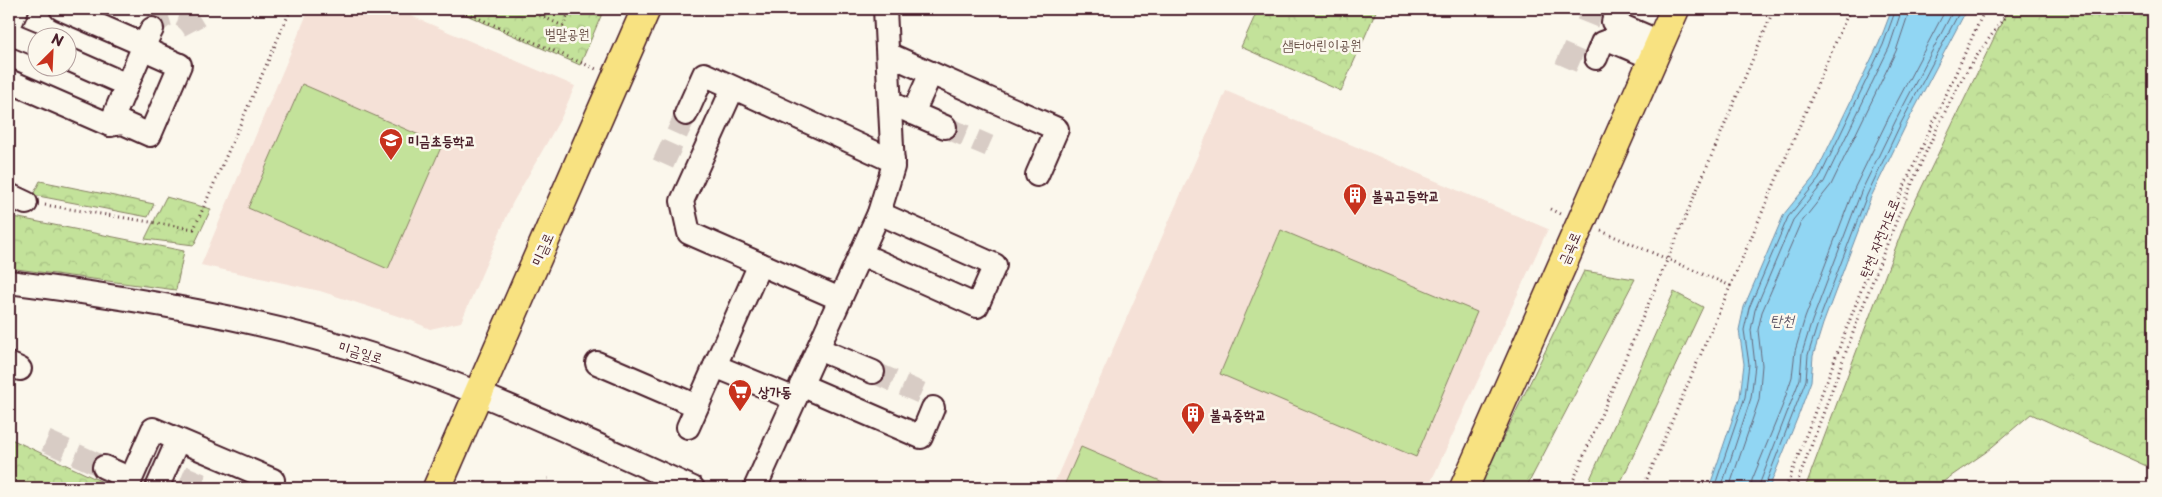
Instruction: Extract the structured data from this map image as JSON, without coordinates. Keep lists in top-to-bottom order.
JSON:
{
  "streets": {
    "main road": ["금곡로", "미금로"],
    "street": ["미금일로"],
    "path": ["탄천 자전거도로"]
  },
  "crossings": [
    ["미금로", "미금일로"]
  ],
  "water": ["탄천"],
  "parks": ["벌말공원", "샘터어린이공원"],
  "places": {
    "school or university": ["미금초등학교"],
    "building": ["불곡고등학교", "불곡중학교"],
    "supermarket": ["상가동"]
  },
  "north": "top right"
}
